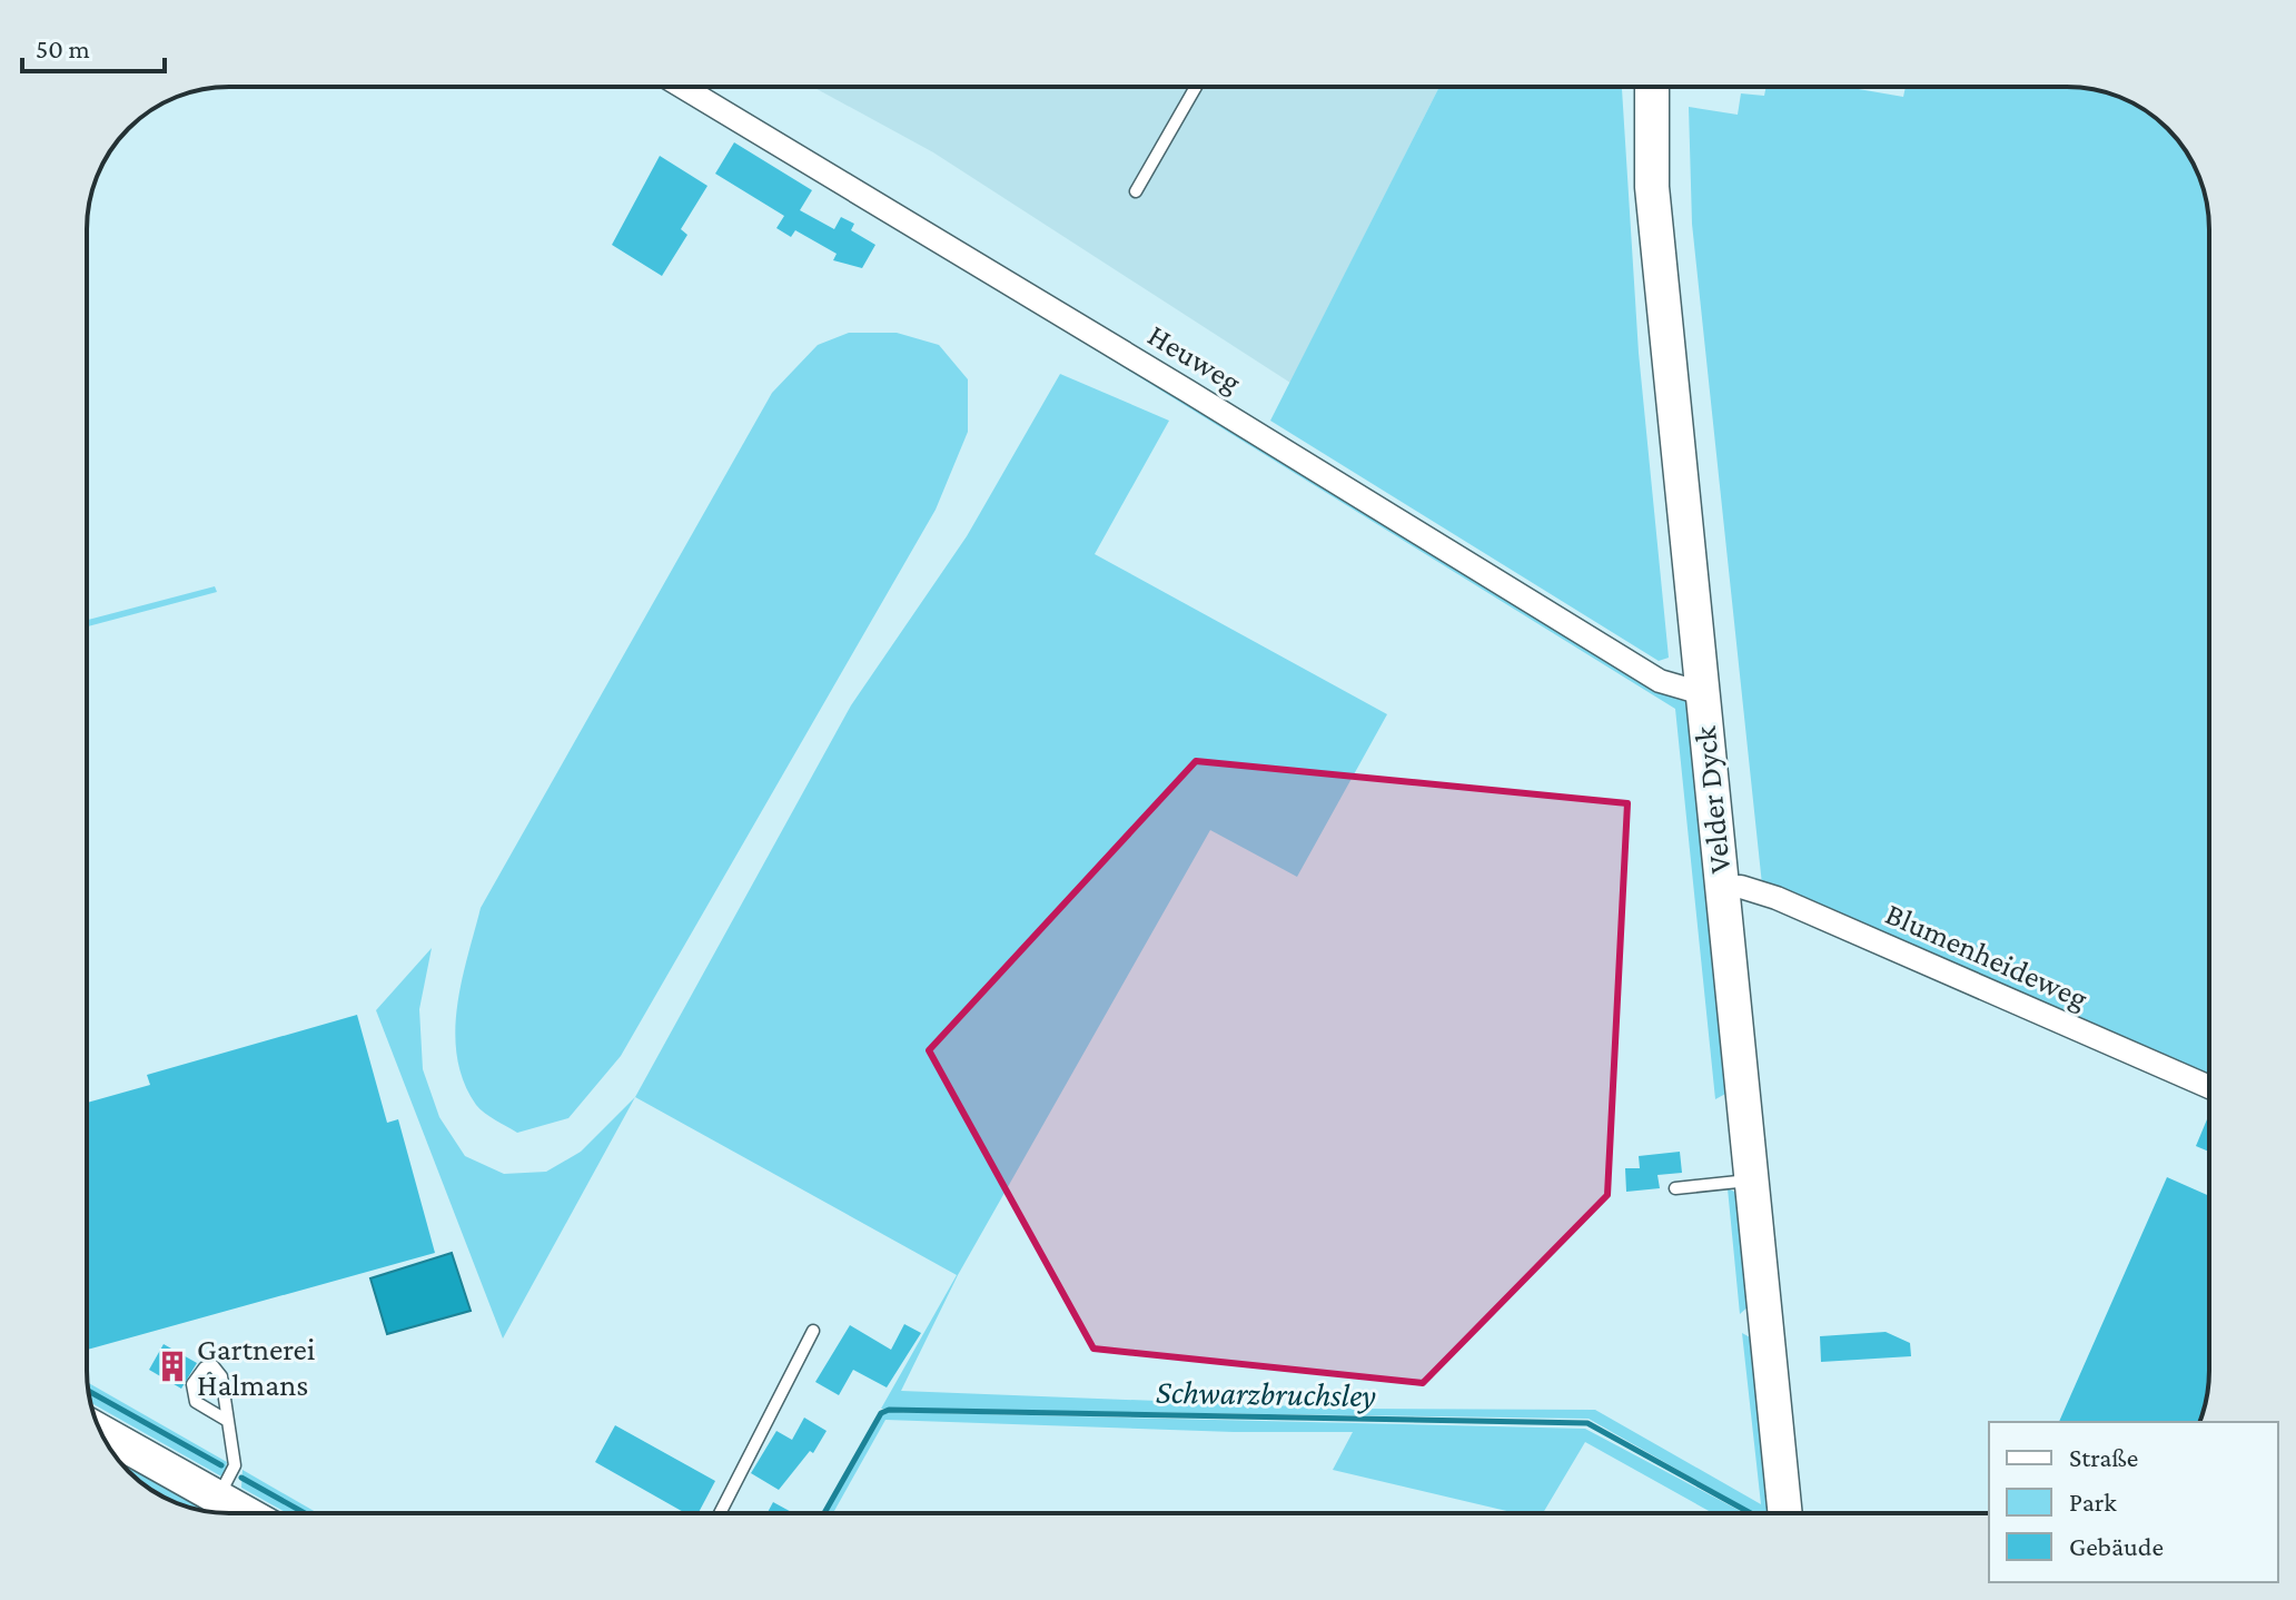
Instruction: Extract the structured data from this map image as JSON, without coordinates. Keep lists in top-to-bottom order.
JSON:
{
  "streets": {
    "main road": ["Velder Dyck"],
    "street": ["Heuweg", "Blumenheideweg"]
  },
  "crossings": [
    ["Heuweg", "Velder Dyck"],
    ["Velder Dyck", "Blumenheideweg"]
  ],
  "water": ["Schwarzbruchsley"],
  "places": {
    "building": ["Gartnerei Halmans"]
  },
  "legend": ["Straße", "Park", "Gebäude"],
  "scale_bar": "50 m"
}
